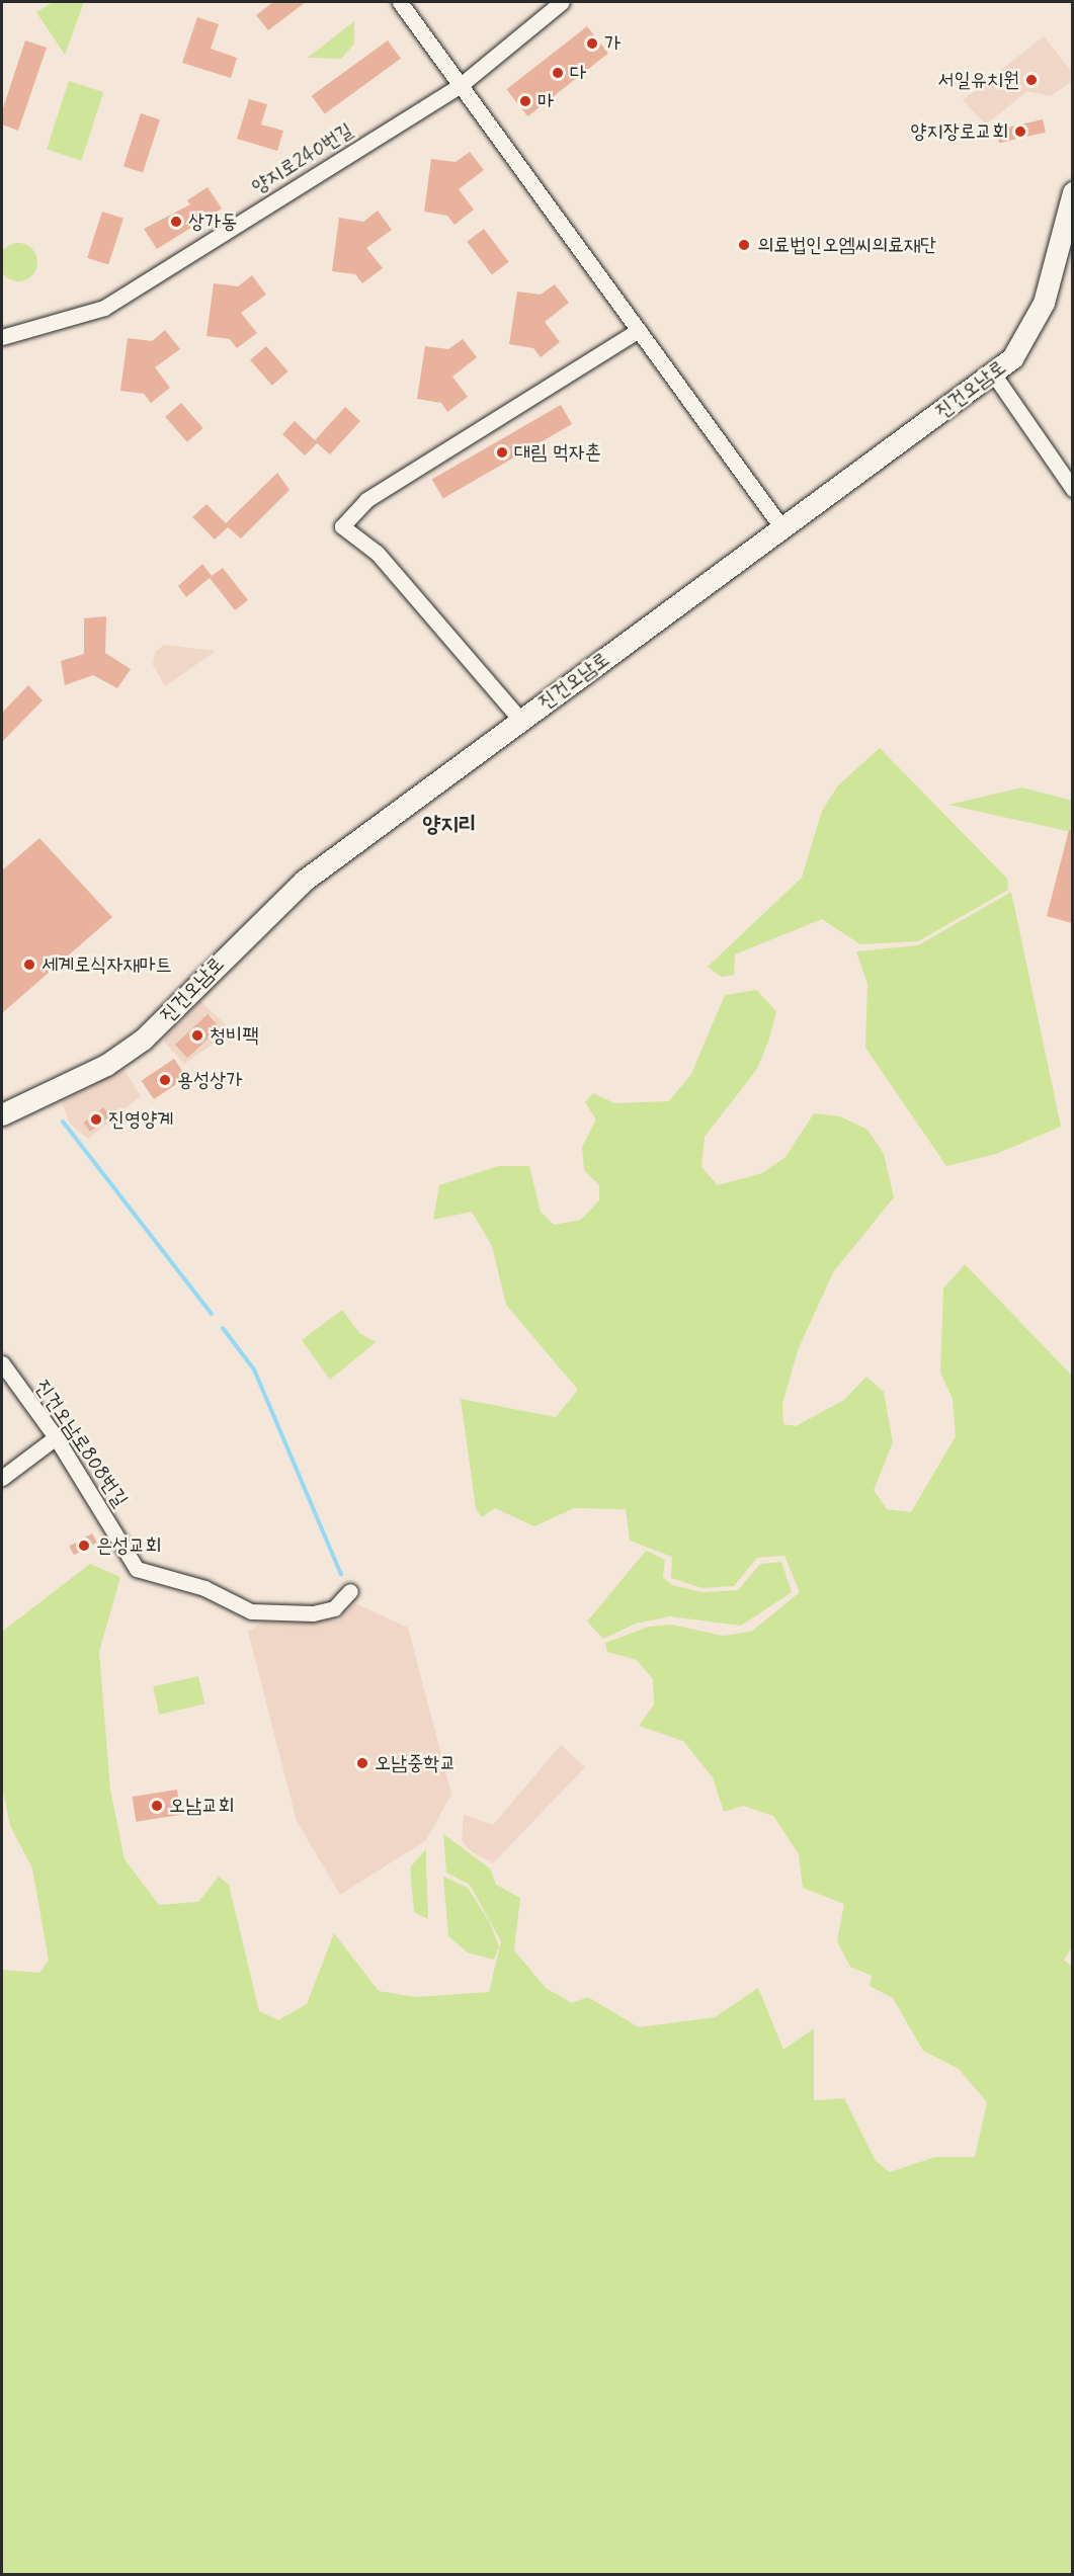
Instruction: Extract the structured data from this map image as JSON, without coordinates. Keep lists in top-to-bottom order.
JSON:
{
  "streets": {
    "main road": ["진건오남로"],
    "street": ["양지로240번길", "진건오남로808번길"]
  },
  "districts": ["양지리"],
  "places": [
    "가",
    "다",
    "서일유치원",
    "마",
    "양지장로교회",
    "상가동",
    "의료법인오엠씨의료재단",
    "대림 먹자촌",
    "세계로식자재마트",
    "청비팩",
    "용성상가",
    "진영양계",
    "은성교회",
    "오남중학교",
    "오남교회"
  ]
}
